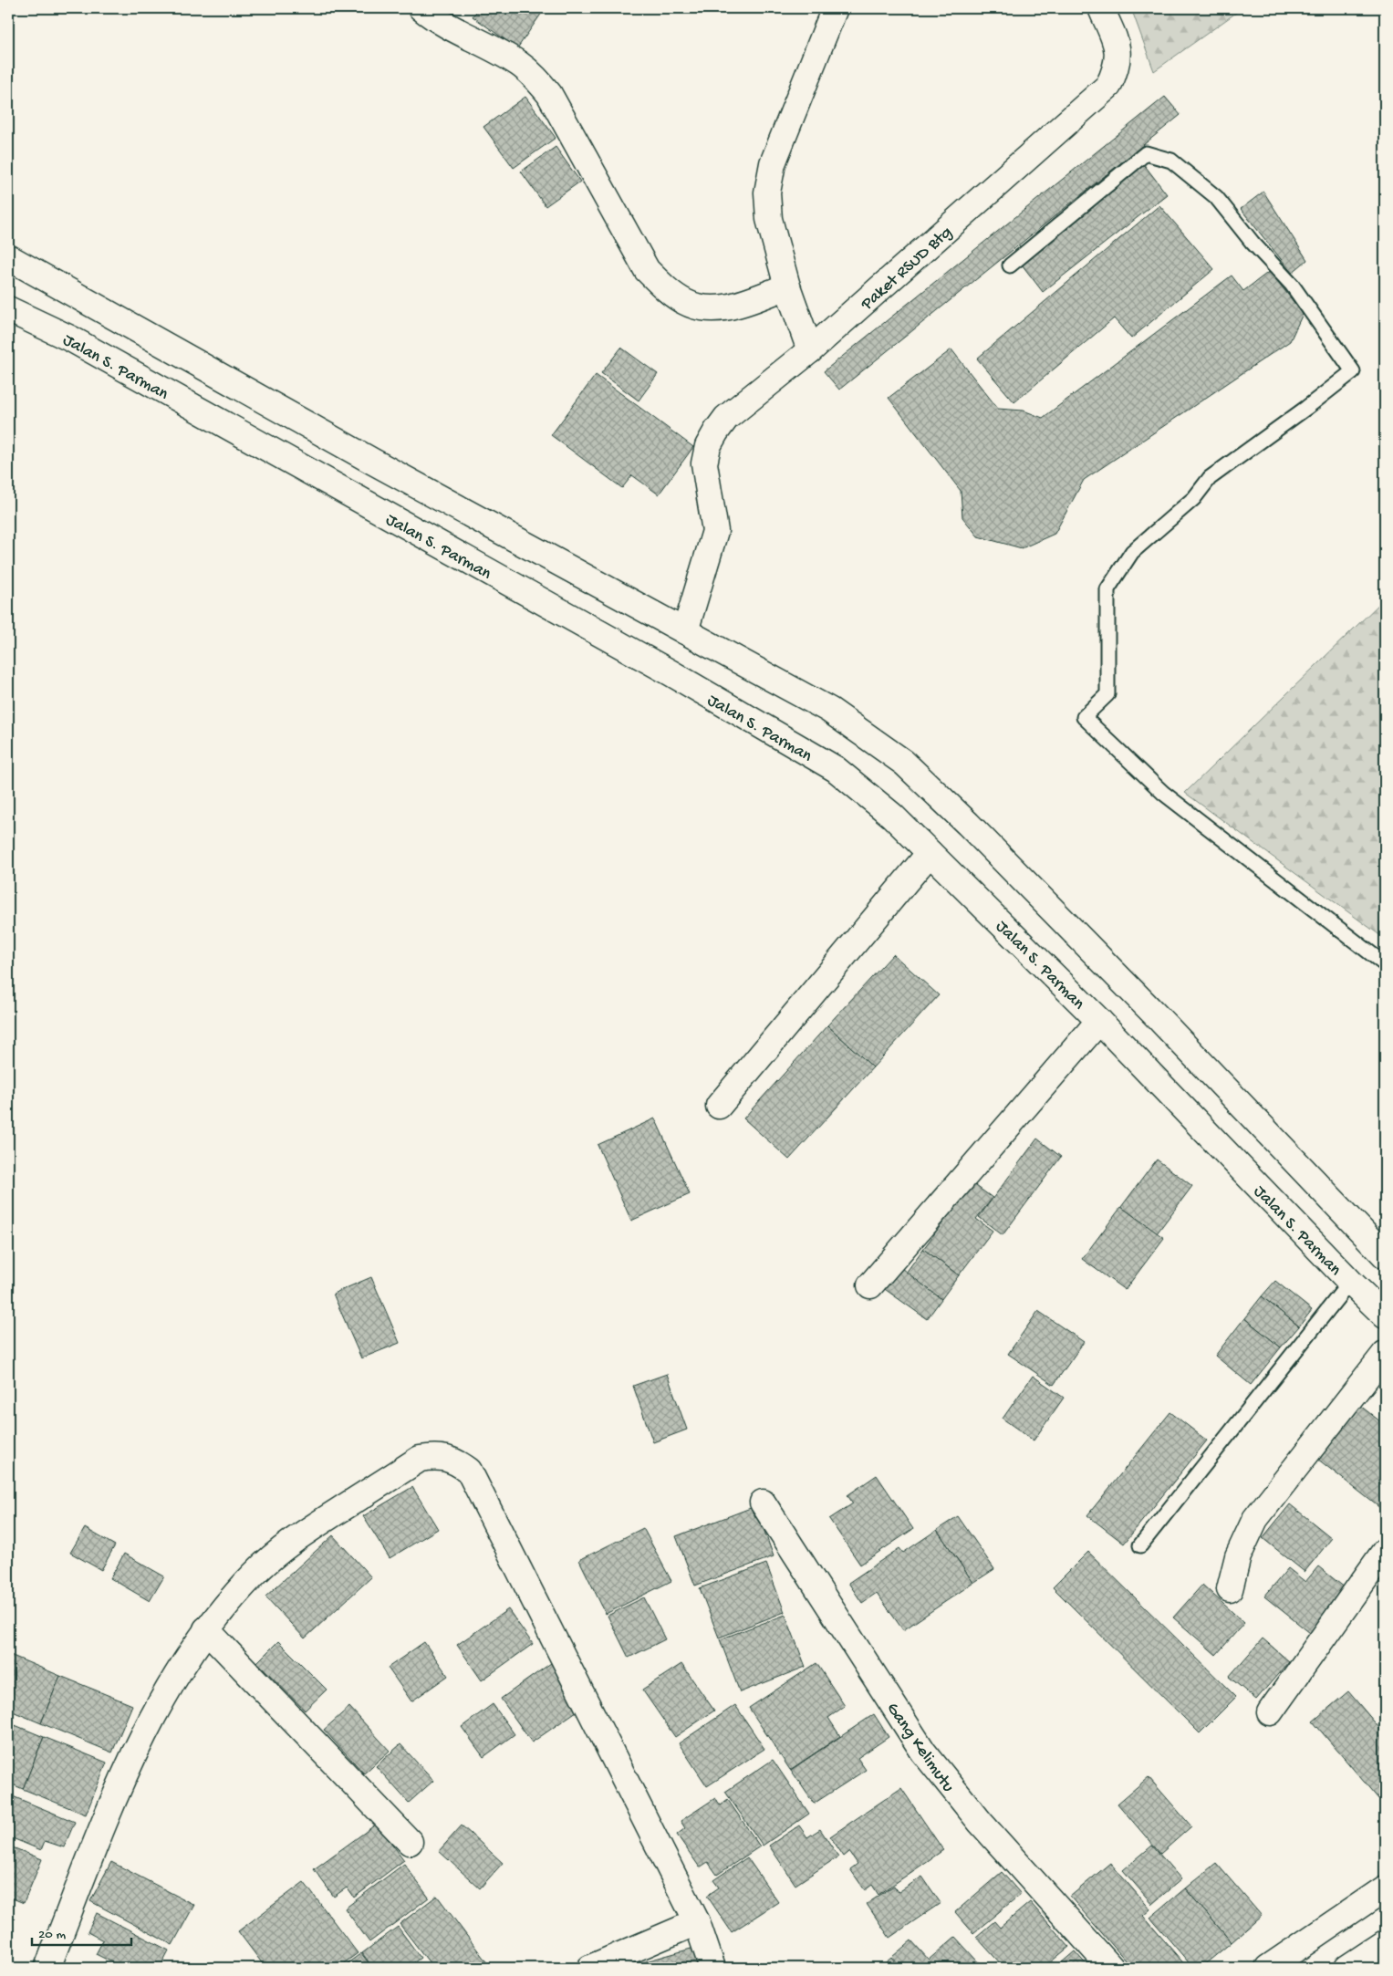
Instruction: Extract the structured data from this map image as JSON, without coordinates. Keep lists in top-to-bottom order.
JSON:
{
  "streets": {
    "street": ["Paket RSUD Btg", "Jalan S. Parman", "Gang Kelimutu"]
  },
  "scale_bar": "20 m"
}
